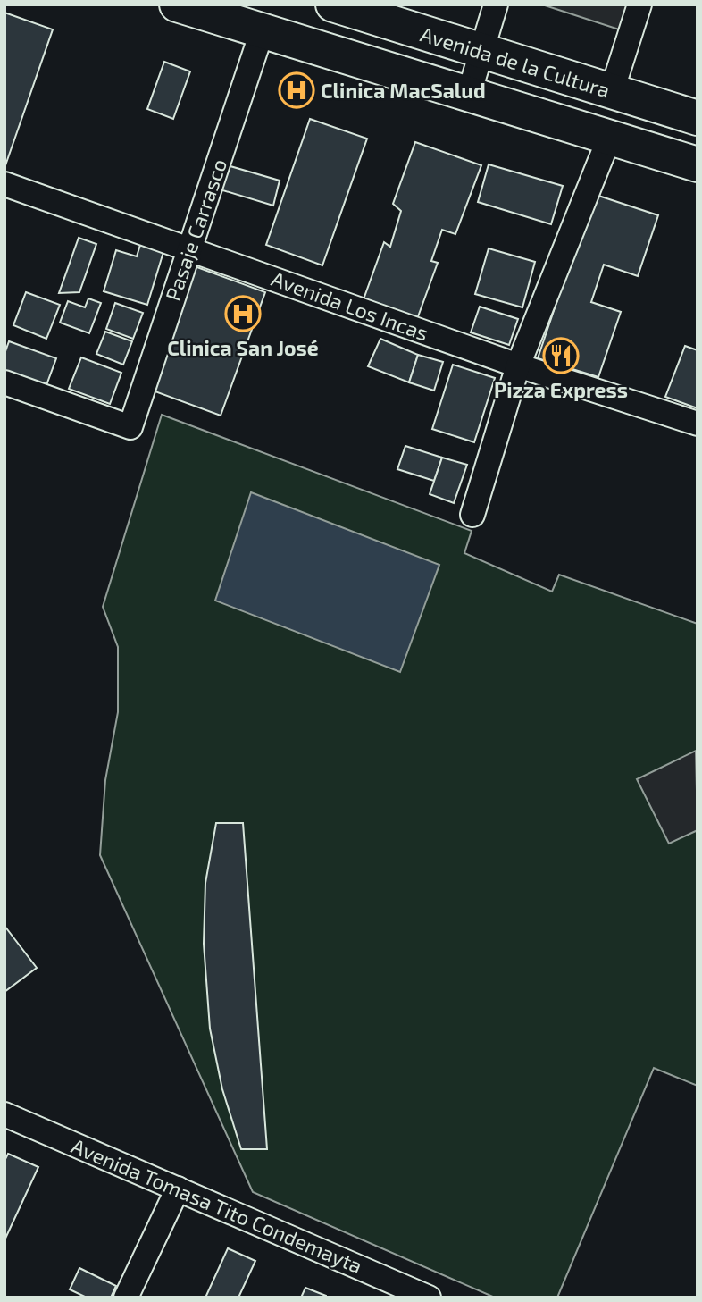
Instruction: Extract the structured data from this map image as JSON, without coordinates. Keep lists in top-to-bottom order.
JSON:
{
  "streets": {
    "highway": ["Avenida de la Cultura"],
    "street": ["Pasaje Carrasco", "Avenida Los Incas", "Avenida Tomasa Tito Condemayta"]
  },
  "crossings": [
    ["Pasaje Carrasco", "Avenida Los Incas"]
  ],
  "places": {
    "hospital": ["Clinica MacSalud", "Clinica San José"],
    "restaurant": ["Pizza Express"]
  }
}
